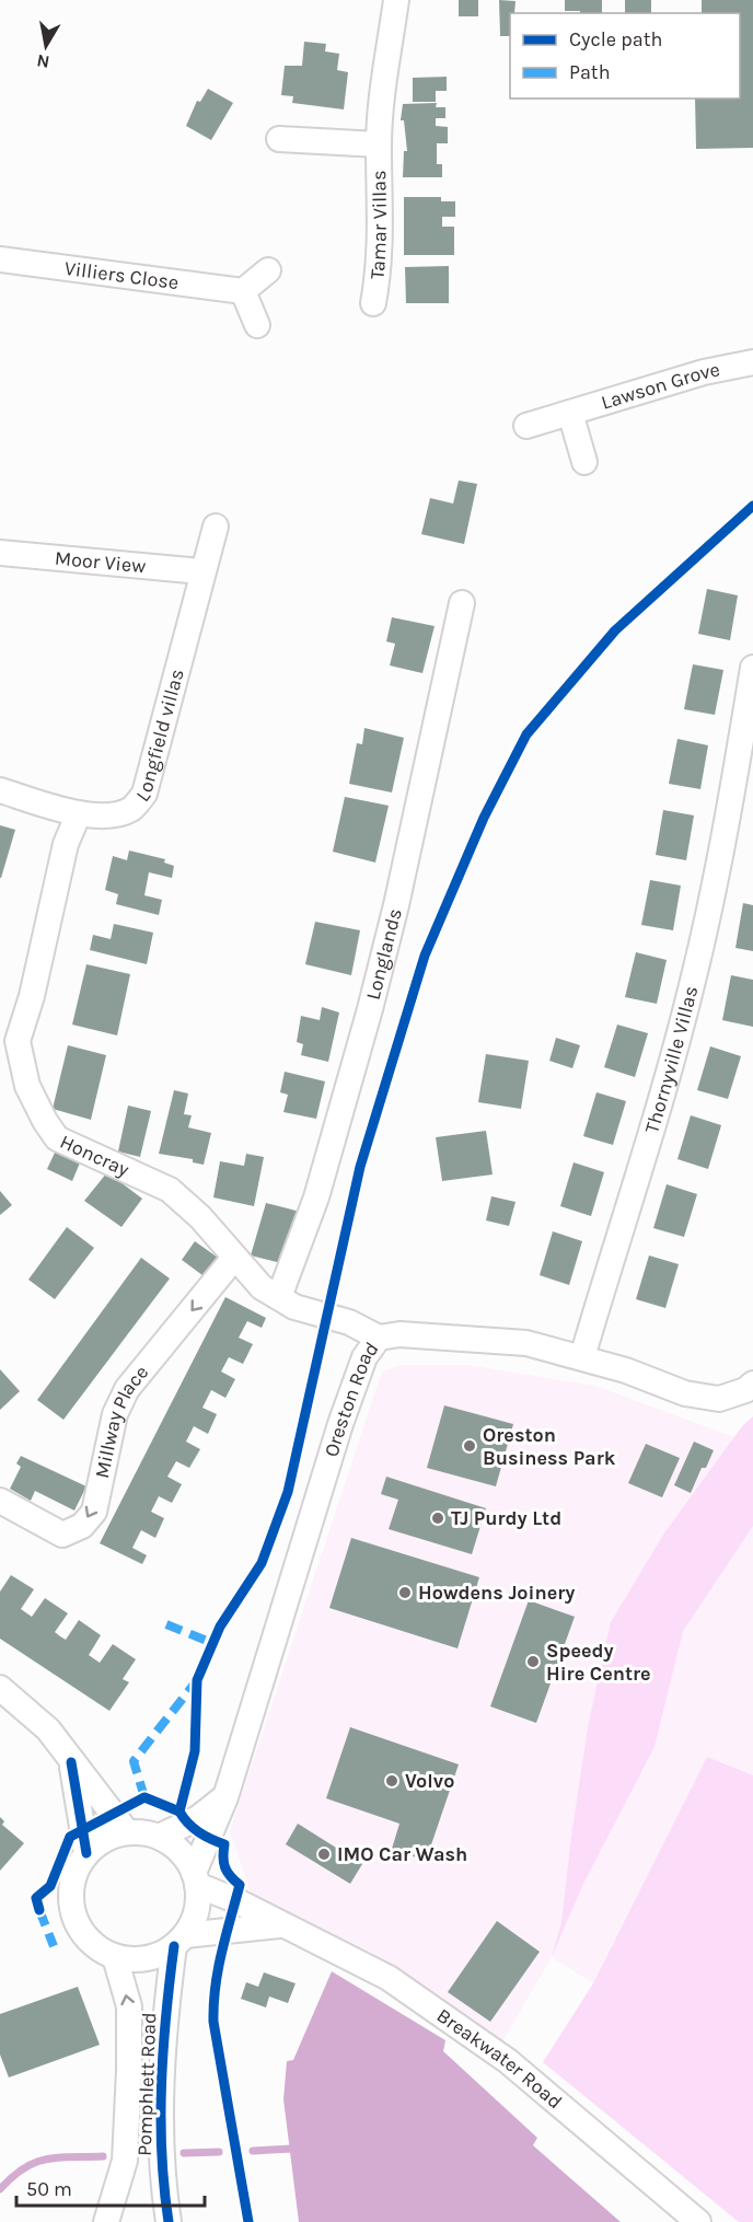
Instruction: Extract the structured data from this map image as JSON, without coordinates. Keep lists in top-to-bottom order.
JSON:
{
  "streets": {
    "street": [
      "Tamar Villas",
      "Villiers Close",
      "Lawson Grove",
      "Moor View",
      "Longfield villas",
      "Longlands",
      "Thornyville Villas",
      "Honcray",
      "Oreston Road",
      "Millway Place",
      "Breakwater Road",
      "Pomphlett Road"
    ]
  },
  "crossings": [
    ["Moor View", "Longfield villas"],
    ["Longfield villas", "Honcray"],
    ["Longlands", "Honcray"],
    ["Thornyville Villas", "Oreston Road"],
    ["Honcray", "Oreston Road"],
    ["Honcray", "Millway Place"],
    ["Oreston Road", "Breakwater Road"],
    ["Oreston Road", "Pomphlett Road"],
    ["Breakwater Road", "Pomphlett Road"]
  ],
  "one_way": ["Millway Place"],
  "places": [
    "Oreston Business Park",
    "TJ Purdy Ltd",
    "Howdens Joinery",
    "Speedy Hire Centre",
    "Volvo",
    "IMO Car Wash"
  ],
  "legend": ["Cycle path", "Path"],
  "scale_bar": "50 m",
  "north": "bottom"
}
